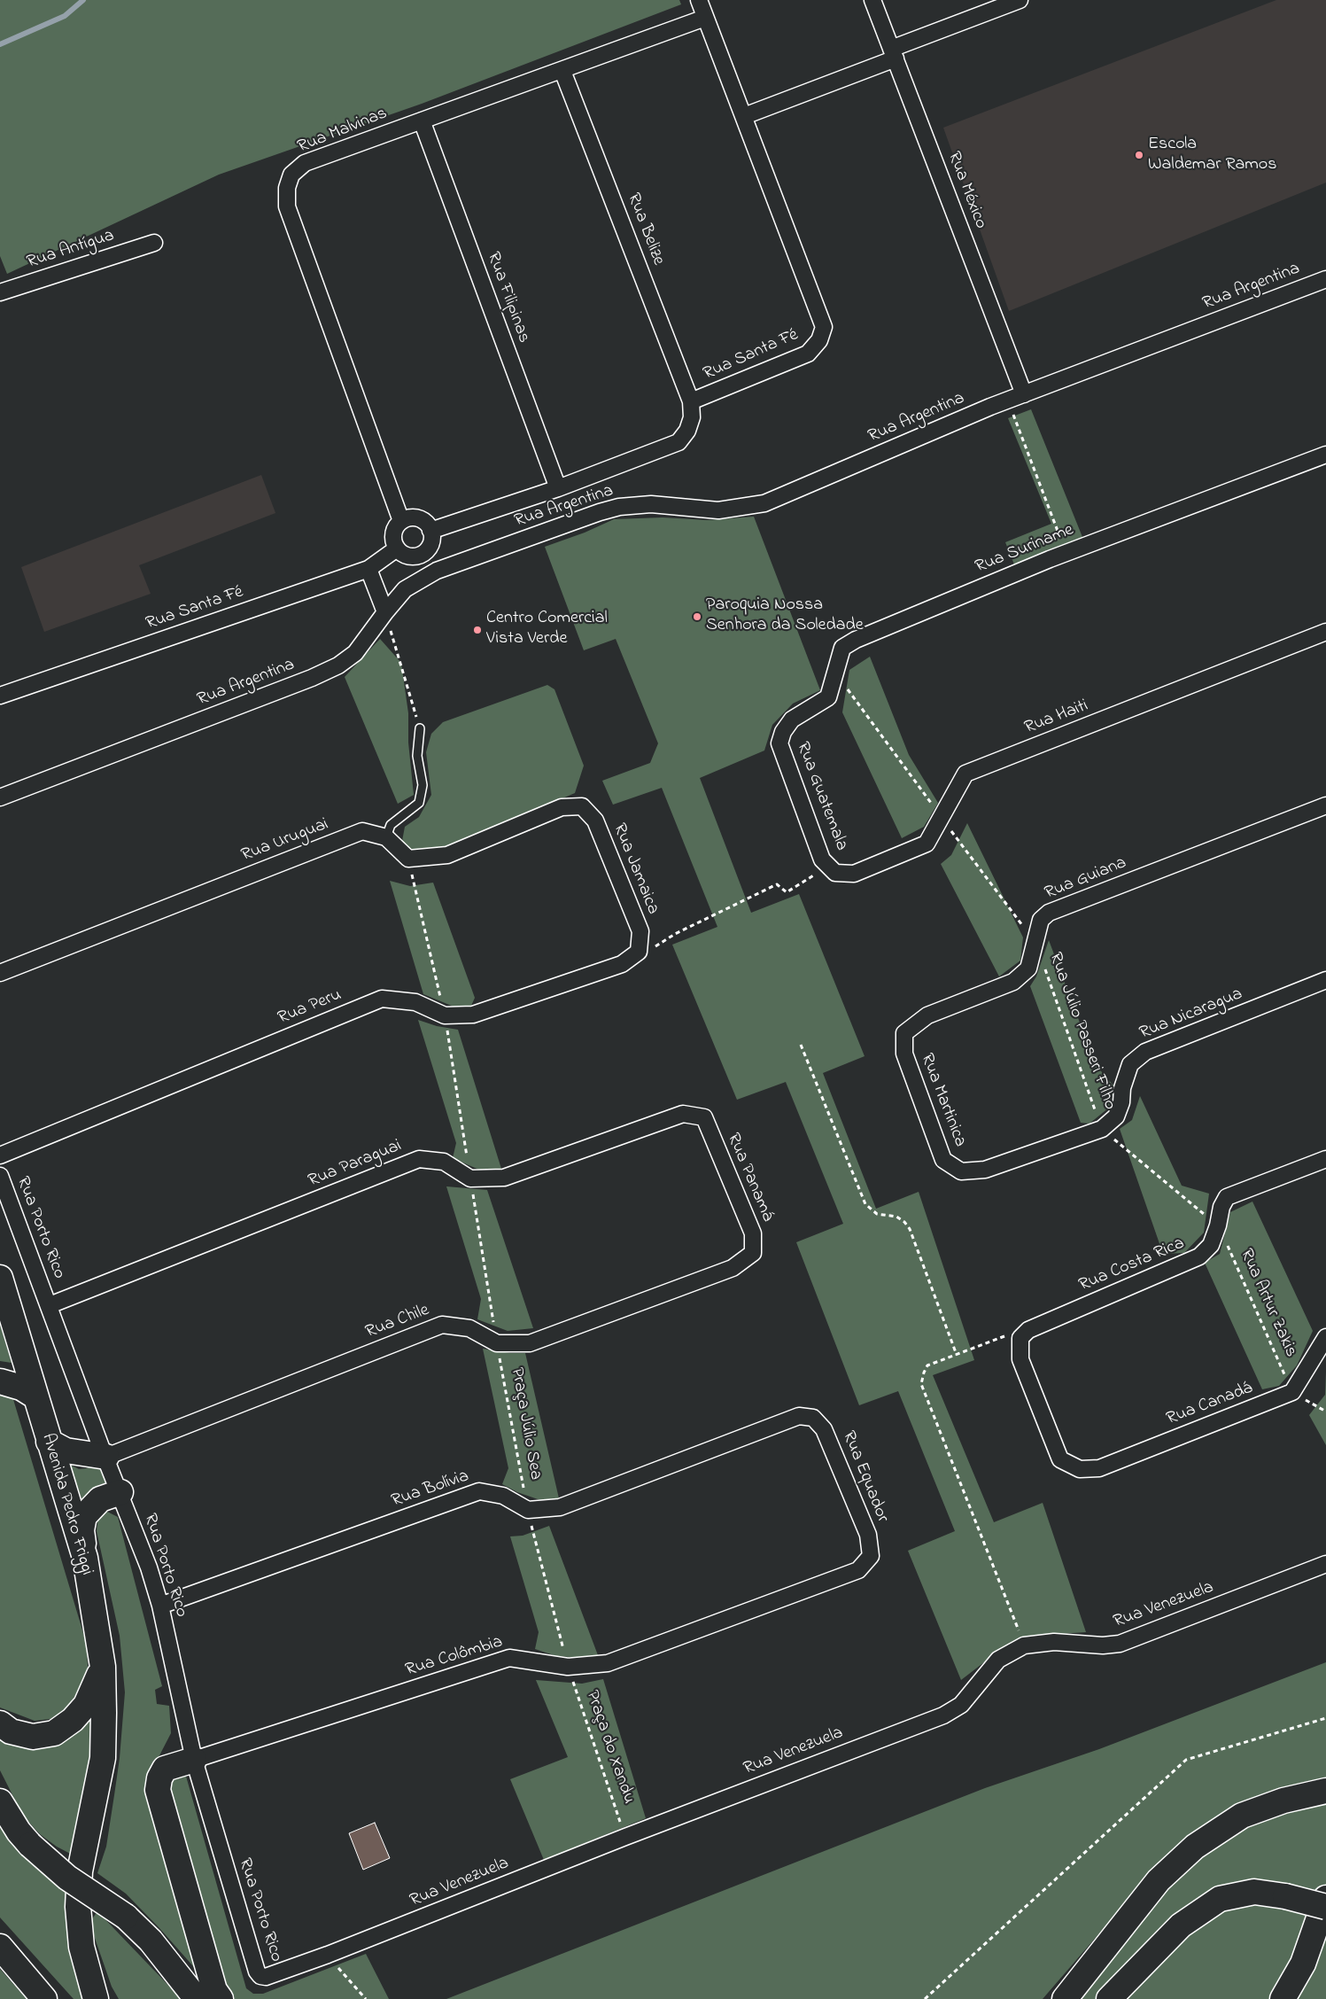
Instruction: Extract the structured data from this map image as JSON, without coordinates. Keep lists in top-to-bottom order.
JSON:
{
  "streets": {
    "main road": ["Avenida Pedro Friggi"],
    "street": [
      "Rua Malvinas",
      "Rua México",
      "Rua Belize",
      "Rua Antígua",
      "Rua Argentina",
      "Rua Filipinas",
      "Rua Santa Fé",
      "Rua Suriname",
      "Rua Haiti",
      "Rua Guatemala",
      "Rua Uruguai",
      "Rua Jamaica",
      "Rua Guiana",
      "Rua Peru",
      "Rua Nicaragua",
      "Rua Martinica",
      "Rua Paraguai",
      "Rua Panamá",
      "Rua Porto Rico",
      "Rua Costa Rica",
      "Rua Chile",
      "Rua Canadá",
      "Rua Equador",
      "Rua Bolívia",
      "Rua Venezuela",
      "Rua Colômbia"
    ],
    "path": [
      "Rua Júlio Passeri Filho",
      "Rua Artur Zakis",
      "Praça Júlio Sea",
      "Praça do Xandu"
    ]
  },
  "crossings": [
    ["Rua Malvinas", "Rua Belize"],
    ["Rua Malvinas", "Rua Filipinas"],
    ["Rua Malvinas", "Rua Santa Fé"],
    ["Rua México", "Rua Argentina"],
    ["Rua Belize", "Rua Santa Fé"],
    ["Rua Filipinas", "Rua Santa Fé"],
    ["Rua Suriname", "Rua Guatemala"],
    ["Rua Haiti", "Rua Guatemala"],
    ["Rua Uruguai", "Rua Jamaica"],
    ["Rua Uruguai", "Praça Júlio Sea"],
    ["Rua Jamaica", "Rua Peru"],
    ["Rua Jamaica", "Praça Júlio Sea"],
    ["Rua Guiana", "Rua Júlio Passeri Filho"],
    ["Rua Guiana", "Rua Martinica"],
    ["Rua Peru", "Praça Júlio Sea"],
    ["Rua Nicaragua", "Rua Júlio Passeri Filho"],
    ["Rua Nicaragua", "Rua Martinica"],
    ["Rua Paraguai", "Rua Panamá"],
    ["Rua Paraguai", "Rua Porto Rico"],
    ["Rua Paraguai", "Praça Júlio Sea"],
    ["Rua Panamá", "Rua Chile"],
    ["Rua Panamá", "Praça Júlio Sea"],
    ["Rua Porto Rico", "Rua Chile"],
    ["Rua Porto Rico", "Rua Bolívia"],
    ["Rua Porto Rico", "Rua Venezuela"],
    ["Rua Porto Rico", "Rua Colômbia"],
    ["Rua Costa Rica", "Rua Artur Zakis"],
    ["Rua Costa Rica", "Rua Canadá"],
    ["Rua Artur Zakis", "Rua Canadá"],
    ["Rua Chile", "Praça Júlio Sea"],
    ["Praça Júlio Sea", "Rua Equador"],
    ["Praça Júlio Sea", "Rua Bolívia"],
    ["Praça Júlio Sea", "Rua Colômbia"],
    ["Praça Júlio Sea", "Praça do Xandu"],
    ["Rua Equador", "Rua Bolívia"],
    ["Rua Equador", "Rua Colômbia"],
    ["Rua Venezuela", "Praça do Xandu"],
    ["Rua Colômbia", "Praça do Xandu"]
  ],
  "places": ["Escola Waldemar Ramos", "Paroquia Nossa Senhora da Soledade", "Centro Comercial Vista Verde"]
}
